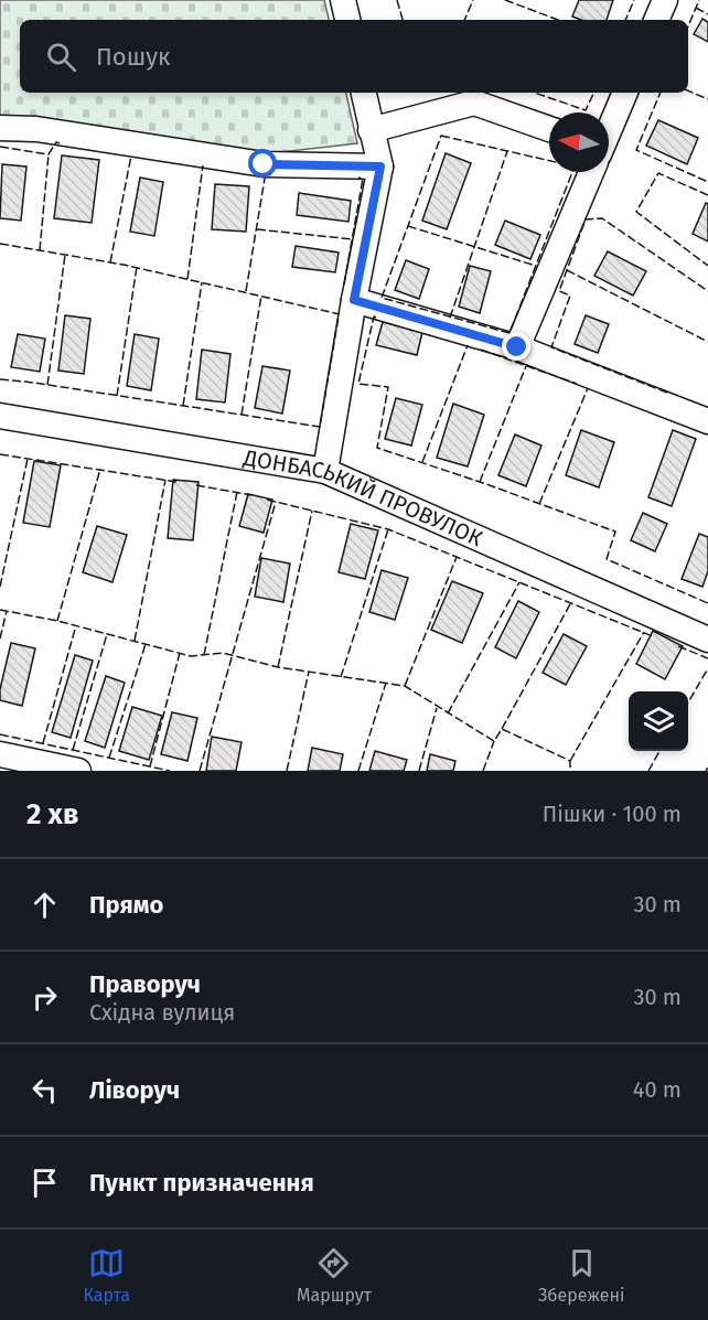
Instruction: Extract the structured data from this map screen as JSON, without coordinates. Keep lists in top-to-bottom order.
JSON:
{
  "streets": {
    "street": ["ДОНБАСЬКИЙ ПРОВУЛОК"]
  },
  "north": "left",
  "page": {
    "search": "Пошук",
    "heading": ["2 хв", "Пішки · 100 m"],
    "list": [
      ["Прямо", "30 m"],
      ["Праворуч", "Східна вулиця", "30 m"],
      ["Ліворуч", "40 m"],
      "Пункт призначення"
    ],
    "nav": ["Карта", "Маршрут", "Збережені"]
  }
}
